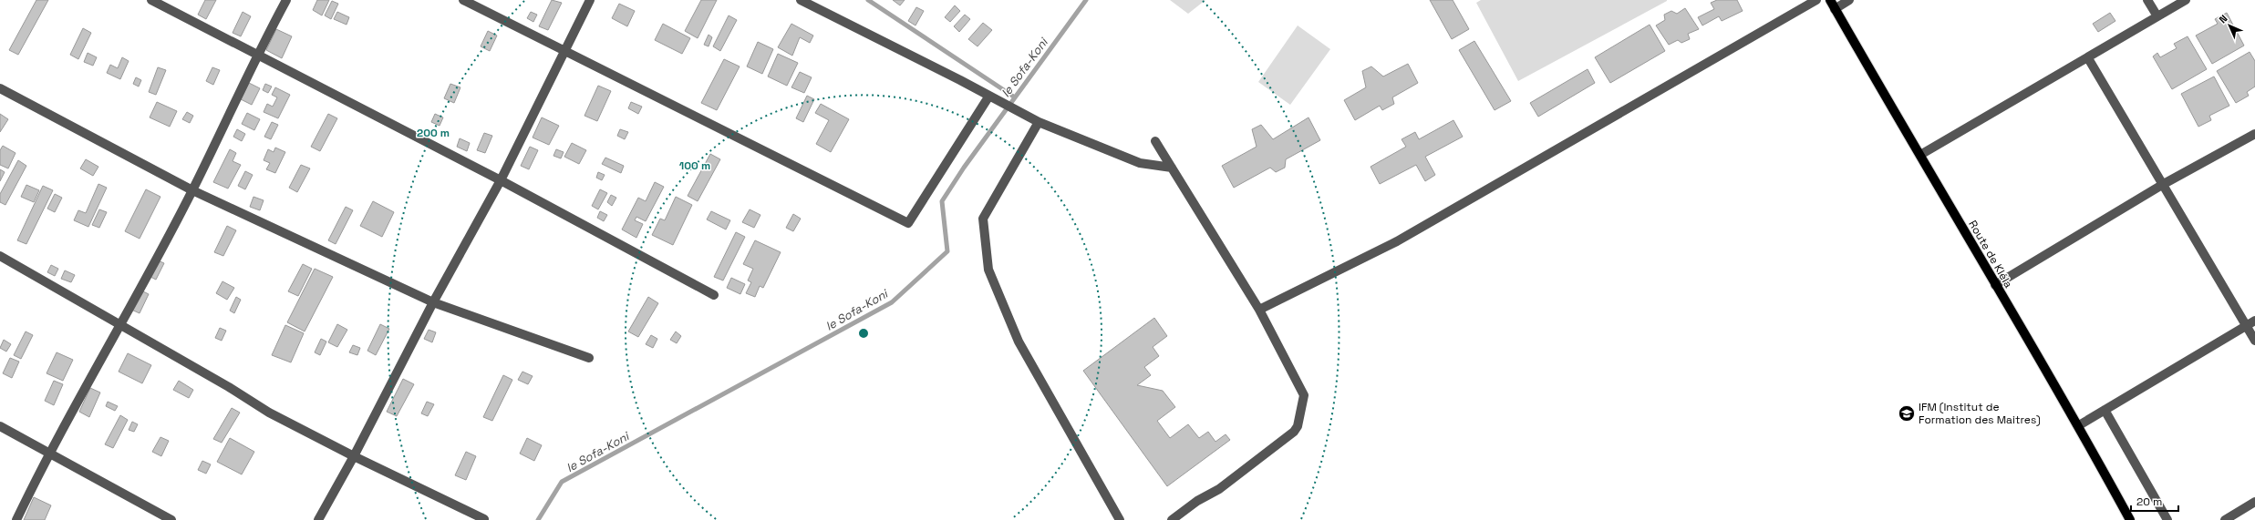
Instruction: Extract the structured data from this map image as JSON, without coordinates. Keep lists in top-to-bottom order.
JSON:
{
  "streets": {
    "main road": ["Route de Kléla"]
  },
  "water": ["le Sofa-Koni"],
  "places": {
    "school or university": ["IFM (Institut de Formation des Maitres)"]
  },
  "scale_bar": "20 m",
  "north": "top left",
  "rings": ["200 m", "100 m"]
}
